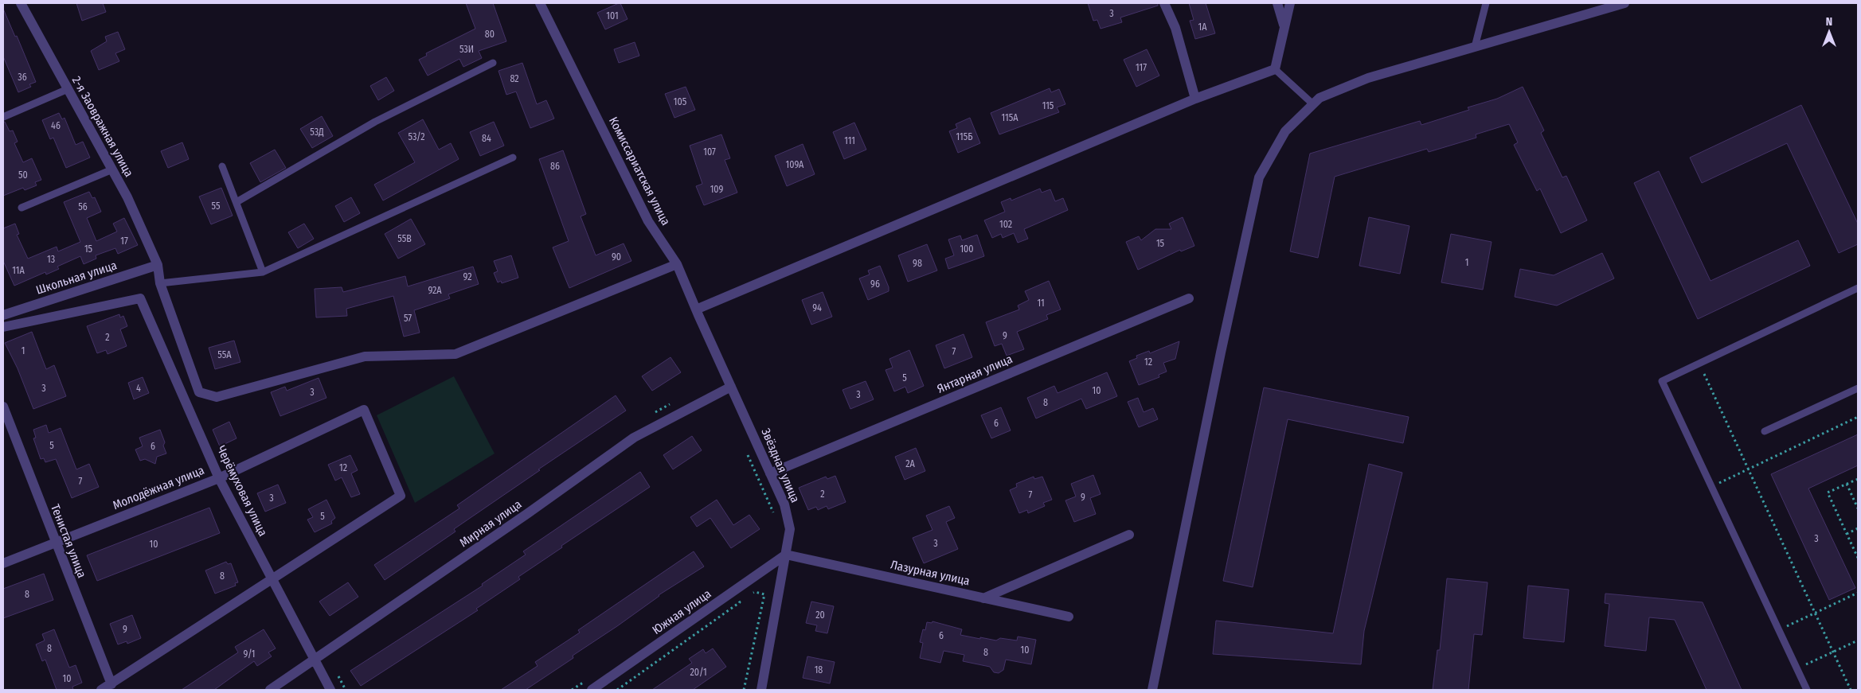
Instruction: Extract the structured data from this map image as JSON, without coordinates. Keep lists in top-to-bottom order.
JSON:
{
  "streets": {
    "street": [
      "2-я Заовражная улица",
      "Комиссариатская улица",
      "Школьная улица",
      "Янтарная улица",
      "Звёздная улица",
      "Молодёжная улица",
      "Черёмуховая улица",
      "Мирная улица",
      "Тенистая улица",
      "Лазурная улица",
      "Южная улица"
    ]
  },
  "crossings": [
    ["2-я Заовражная улица", "Комиссариатская улица"],
    ["2-я Заовражная улица", "Школьная улица"],
    ["2-я Заовражная улица", "Звёздная улица"],
    ["Комиссариатская улица", "Звёздная улица"],
    ["Янтарная улица", "Звёздная улица"],
    ["Звёздная улица", "Мирная улица"],
    ["Звёздная улица", "Лазурная улица"],
    ["Звёздная улица", "Южная улица"],
    ["Молодёжная улица", "Черёмуховая улица"],
    ["Молодёжная улица", "Тенистая улица"],
    ["Черёмуховая улица", "Мирная улица"],
    ["Лазурная улица", "Южная улица"]
  ],
  "house_numbers": [
    "3",
    "101",
    "1А",
    "80",
    "53И",
    "117",
    "36",
    "82",
    "105",
    "115",
    "115А",
    "46",
    "53Д",
    "53/2",
    "115Б",
    "84",
    "111",
    "107",
    "109А",
    "86",
    "50",
    "109",
    "55",
    "56",
    "102",
    "55В",
    "17",
    "15",
    "15",
    "100",
    "90",
    "13",
    "1",
    "98",
    "11А",
    "92",
    "96",
    "92А",
    "11",
    "94",
    "57",
    "9",
    "2",
    "1",
    "7",
    "55А",
    "12",
    "5",
    "3",
    "4",
    "10",
    "3",
    "3",
    "8",
    "6",
    "5",
    "6",
    "2А",
    "12",
    "7",
    "2",
    "7",
    "9",
    "3",
    "5",
    "3",
    "3",
    "10",
    "8",
    "8",
    "20",
    "9",
    "6",
    "8",
    "10",
    "8",
    "9/1",
    "18",
    "20/1",
    "10"
  ],
  "north": "top"
}
